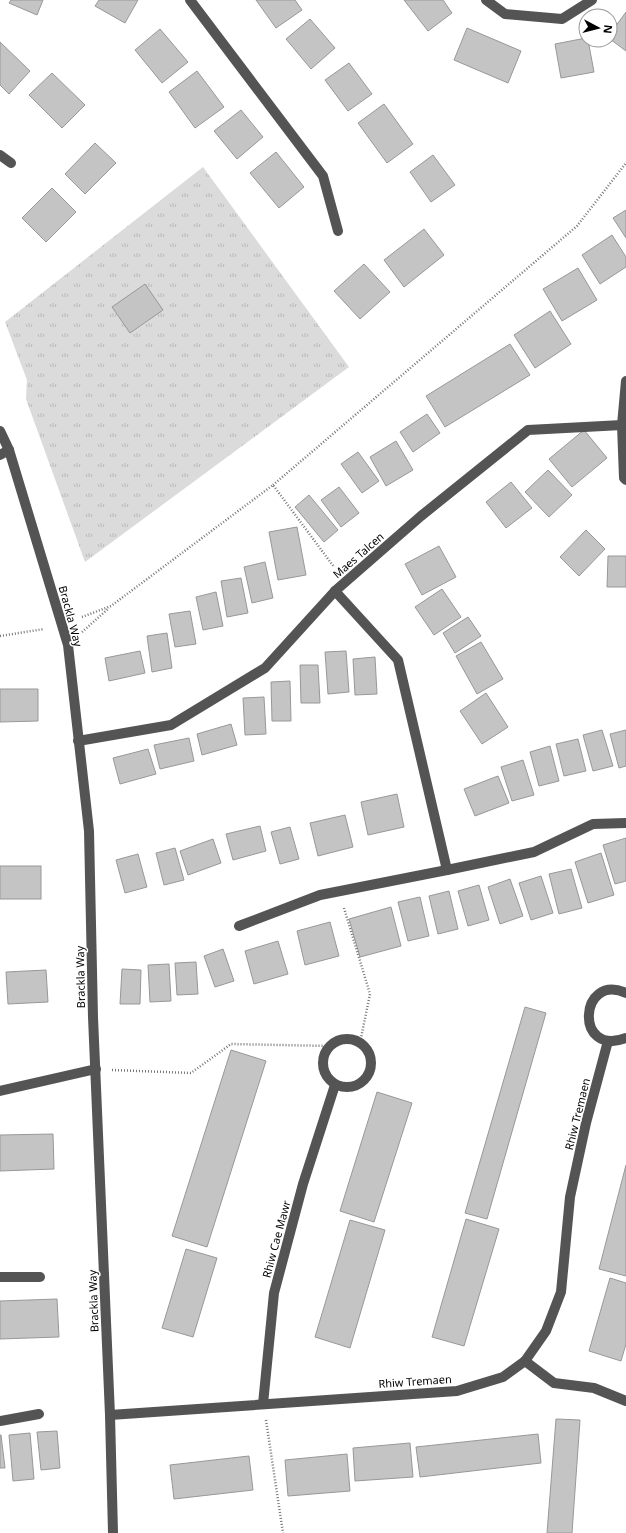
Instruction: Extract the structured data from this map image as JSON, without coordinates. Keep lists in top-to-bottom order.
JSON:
{
  "streets": {
    "street": [
      "Maes Talcen",
      "Brackla Way",
      "Rhiw Tremaen",
      "Rhiw Cae Mawr"
    ]
  },
  "crossings": [
    ["Maes Talcen", "Brackla Way"],
    ["Brackla Way", "Rhiw Tremaen"],
    ["Rhiw Tremaen", "Rhiw Cae Mawr"]
  ],
  "north": "right"
}
